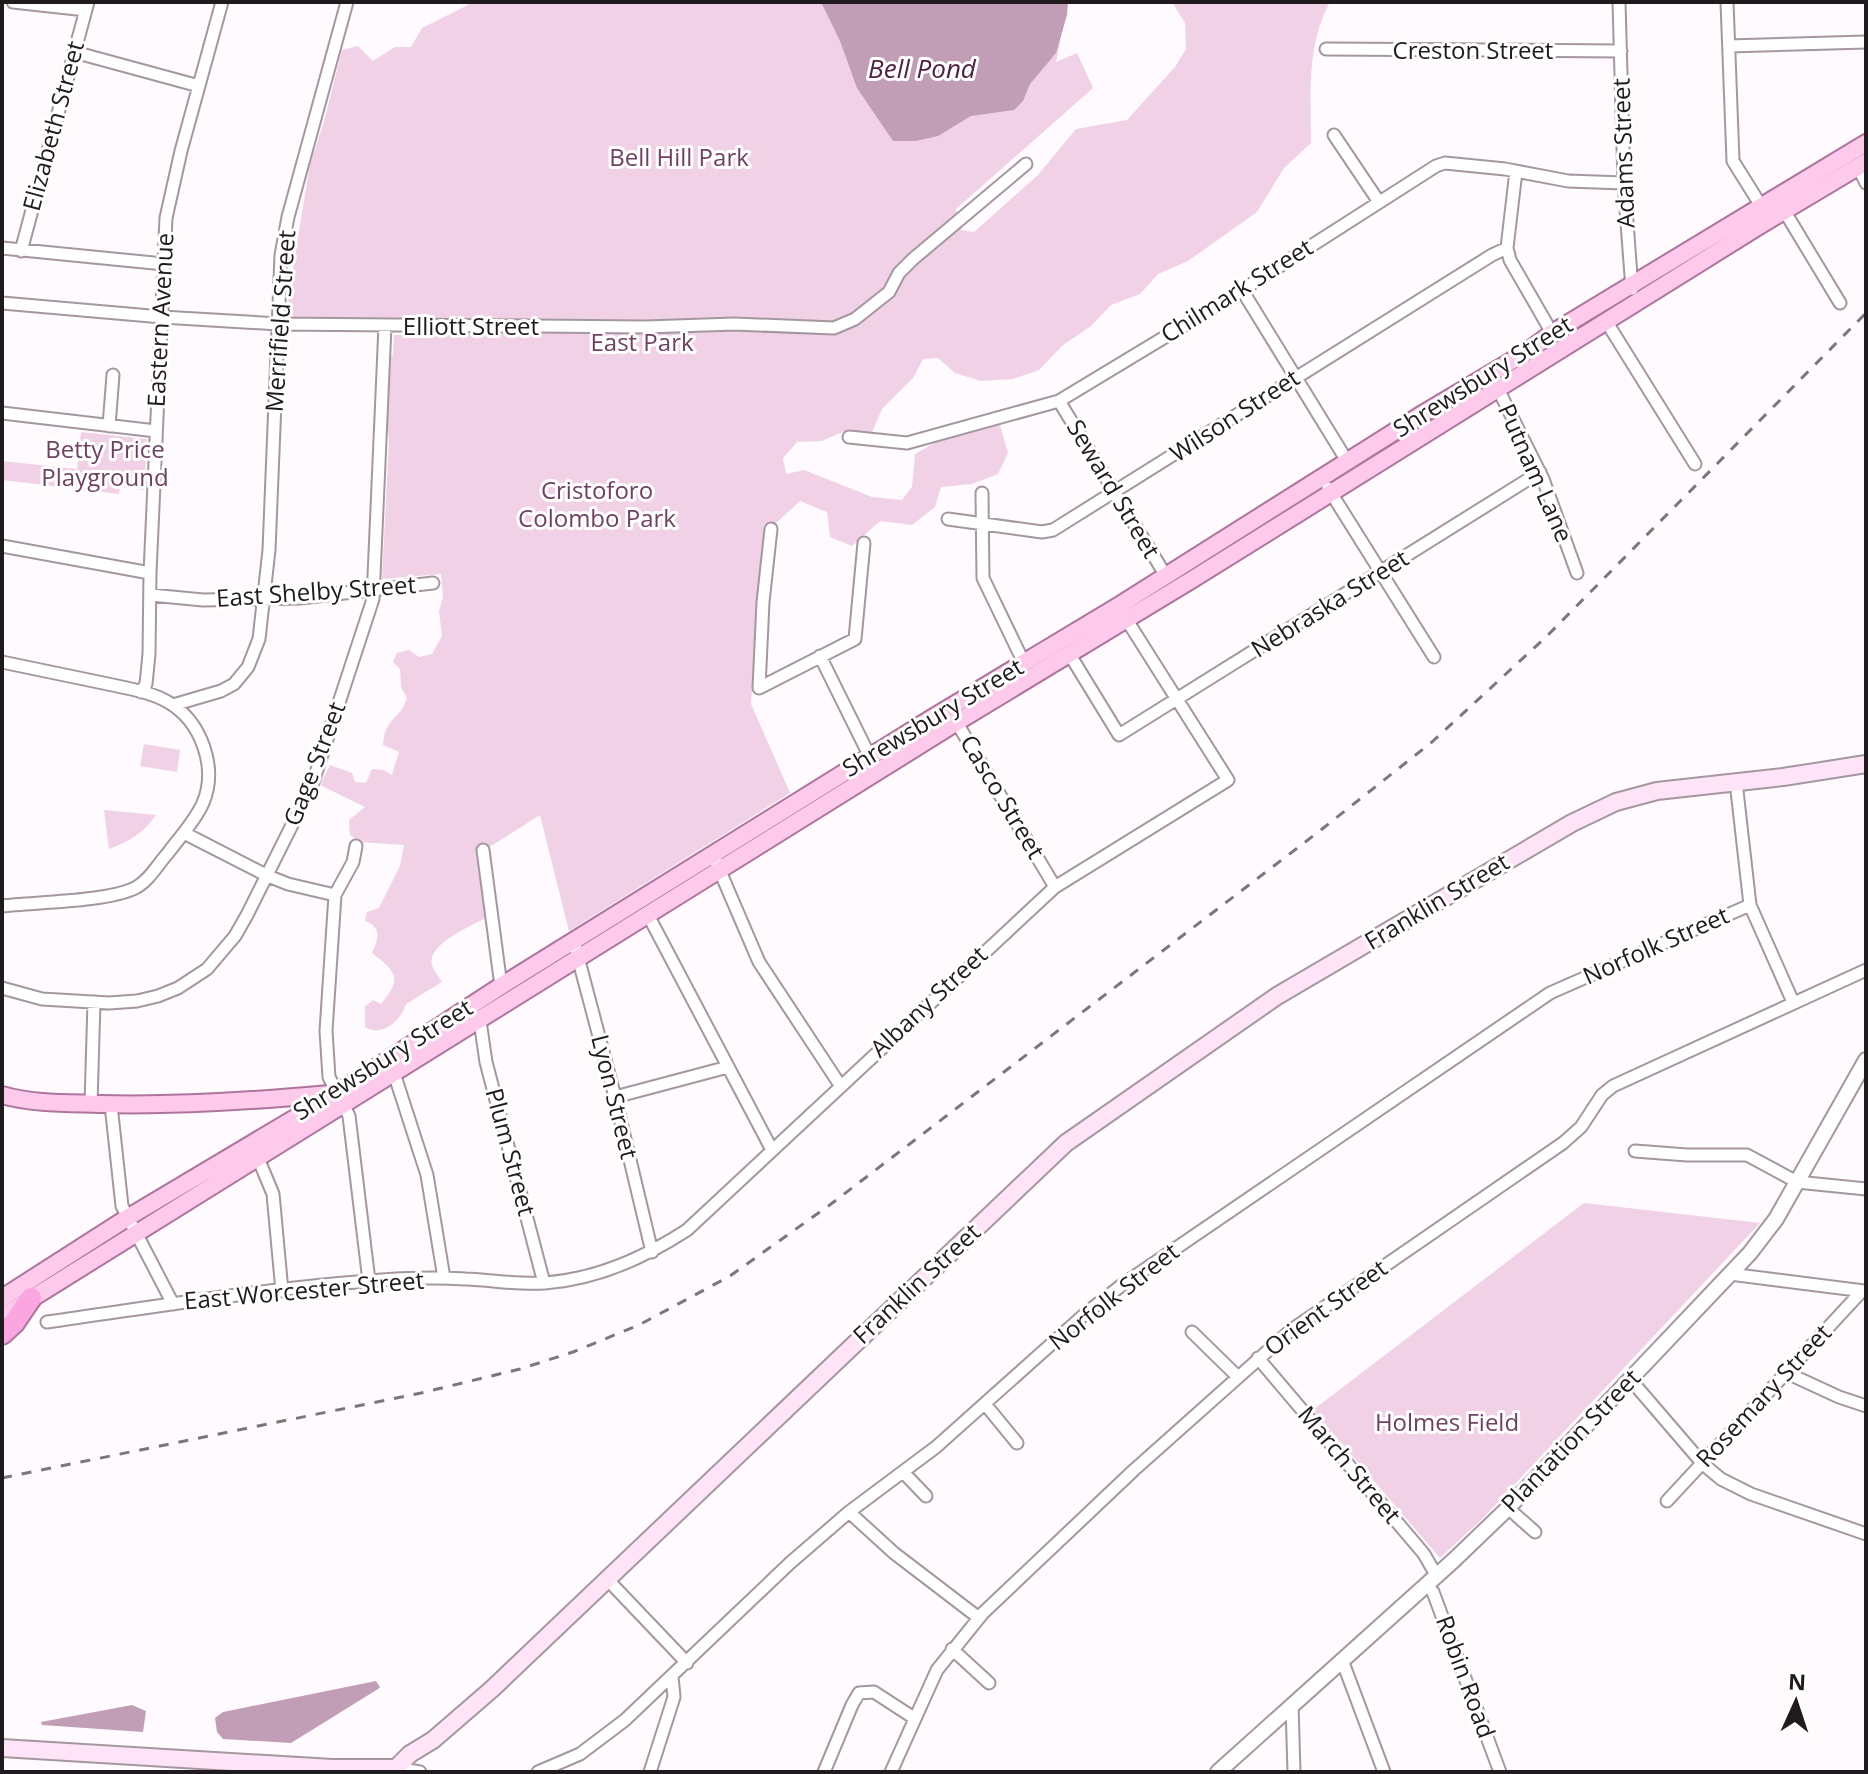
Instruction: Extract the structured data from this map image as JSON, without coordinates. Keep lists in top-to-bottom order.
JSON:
{
  "streets": {
    "main road": ["Shrewsbury Street", "Franklin Street"],
    "street": [
      "Creston Street",
      "Elizabeth Street",
      "Adams Street",
      "Chilmark Street",
      "Eastern Avenue",
      "Merrifield Street",
      "Elliott Street",
      "Wilson Street",
      "Putnam Lane",
      "Seward Street",
      "East Shelby Street",
      "Nebraska Street",
      "Gage Street",
      "Casco Street",
      "Norfolk Street",
      "Albany Street",
      "Lyon Street",
      "Plum Street",
      "East Worcester Street",
      "Orient Street",
      "Rosemary Street",
      "Plantation Street",
      "March Street",
      "Robin Road"
    ]
  },
  "crossings": [
    ["Creston Street", "Adams Street"],
    ["Adams Street", "Chilmark Street"],
    ["Adams Street", "Shrewsbury Street"],
    ["Chilmark Street", "Seward Street"],
    ["Eastern Avenue", "Elliott Street"],
    ["Eastern Avenue", "East Shelby Street"],
    ["Merrifield Street", "Elliott Street"],
    ["Merrifield Street", "East Shelby Street"],
    ["Elliott Street", "Gage Street"],
    ["Shrewsbury Street", "Putnam Lane"],
    ["Shrewsbury Street", "Seward Street"],
    ["Shrewsbury Street", "Nebraska Street"],
    ["Shrewsbury Street", "Casco Street"],
    ["Shrewsbury Street", "Lyon Street"],
    ["Shrewsbury Street", "Plum Street"],
    ["Wilson Street", "Seward Street"],
    ["Putnam Lane", "Nebraska Street"],
    ["East Shelby Street", "Gage Street"],
    ["Nebraska Street", "Albany Street"],
    ["Casco Street", "Albany Street"],
    ["Albany Street", "Lyon Street"],
    ["Albany Street", "East Worcester Street"],
    ["Lyon Street", "East Worcester Street"],
    ["Plum Street", "East Worcester Street"],
    ["Orient Street", "March Street"],
    ["Plantation Street", "March Street"],
    ["Plantation Street", "Robin Road"],
    ["March Street", "Robin Road"]
  ],
  "water": ["Bell Pond"],
  "parks": [
    "Bell Hill Park",
    "East Park",
    "Betty Price Playground",
    "Cristoforo Colombo Park",
    "Holmes Field"
  ],
  "north": "top"
}
